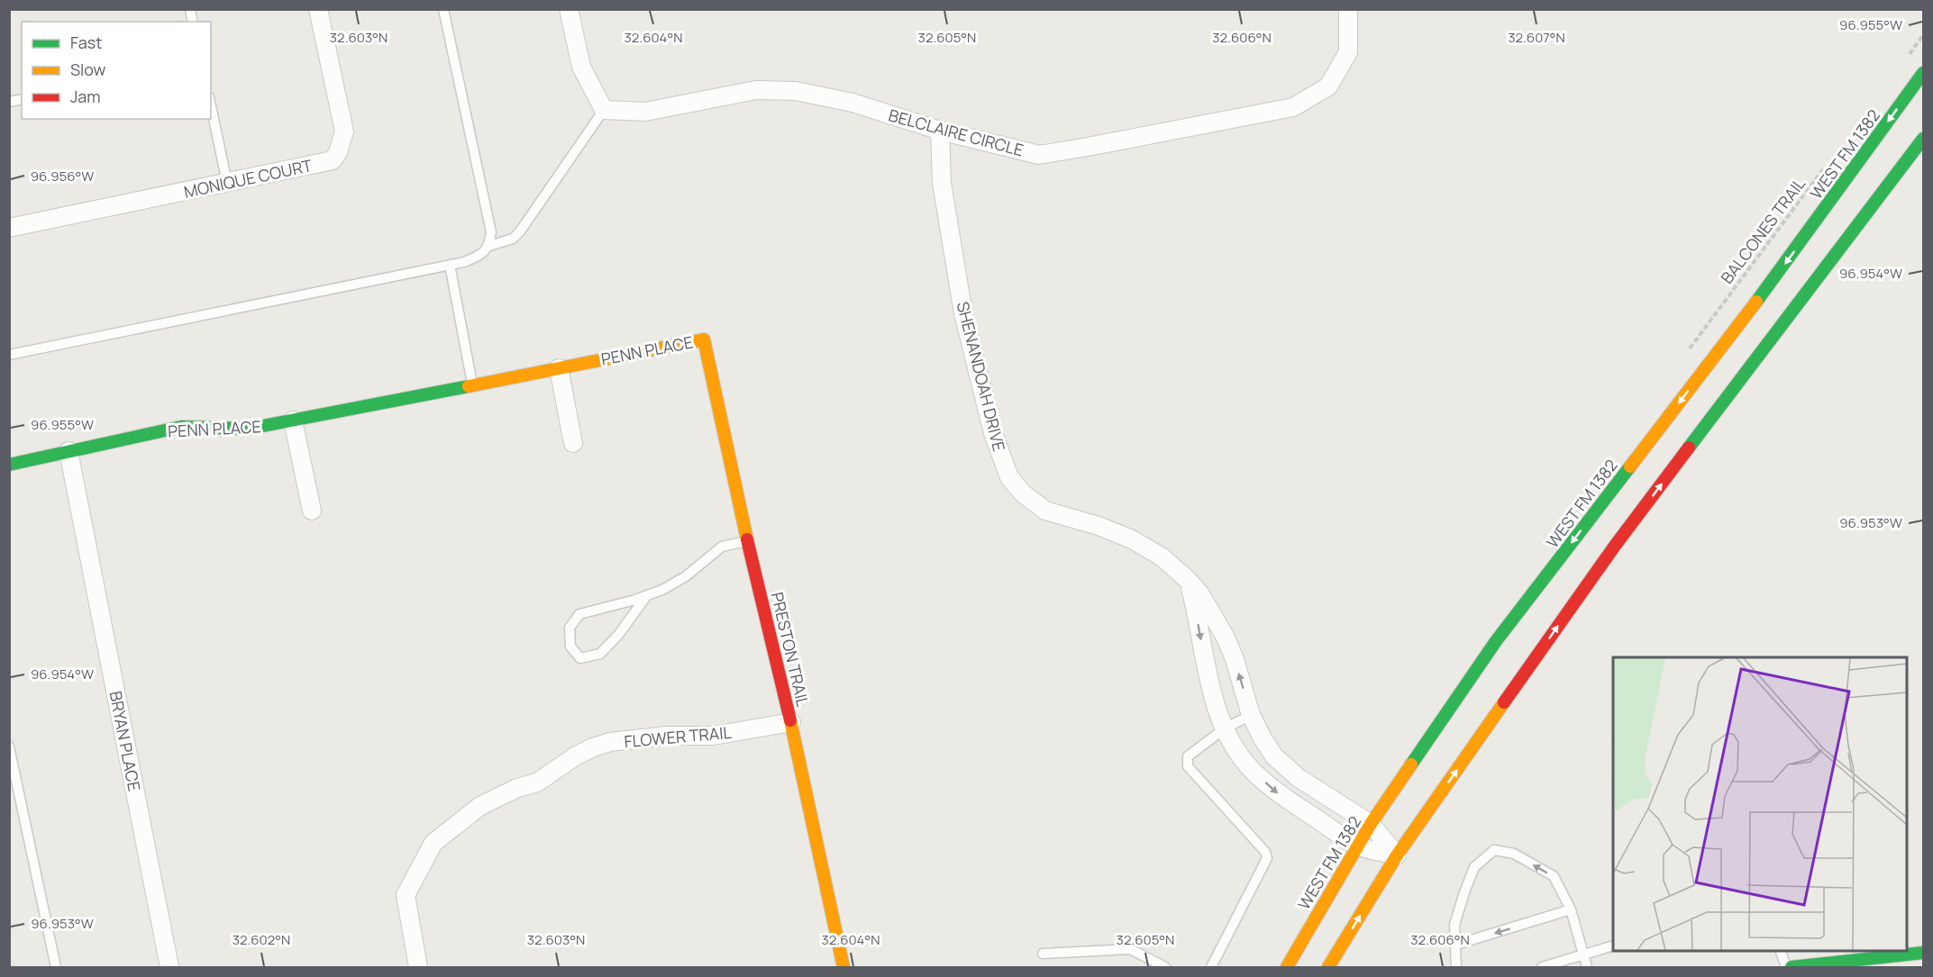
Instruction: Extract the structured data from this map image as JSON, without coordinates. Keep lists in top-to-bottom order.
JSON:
{
  "streets": {
    "main road": ["WEST FM 1382", "PENN PLACE", "PRESTON TRAIL"],
    "street": [
      "BELCLAIRE CIRCLE",
      "MONIQUE COURT",
      "SHENANDOAH DRIVE",
      "FLOWER TRAIL",
      "BRYAN PLACE"
    ],
    "path": ["BALCONES TRAIL"]
  },
  "crossings": [
    ["BELCLAIRE CIRCLE", "SHENANDOAH DRIVE"],
    ["WEST FM 1382", "SHENANDOAH DRIVE"],
    ["PENN PLACE", "PRESTON TRAIL"],
    ["PENN PLACE", "BRYAN PLACE"],
    ["PRESTON TRAIL", "FLOWER TRAIL"]
  ],
  "legend": ["Fast", "Slow", "Jam"],
  "coordinates": [
    "96.955°W",
    "32.603°N",
    "32.604°N",
    "32.605°N",
    "32.606°N",
    "32.607°N",
    "96.956°W",
    "96.954°W",
    "96.953°W",
    "32.602°N"
  ]
}
